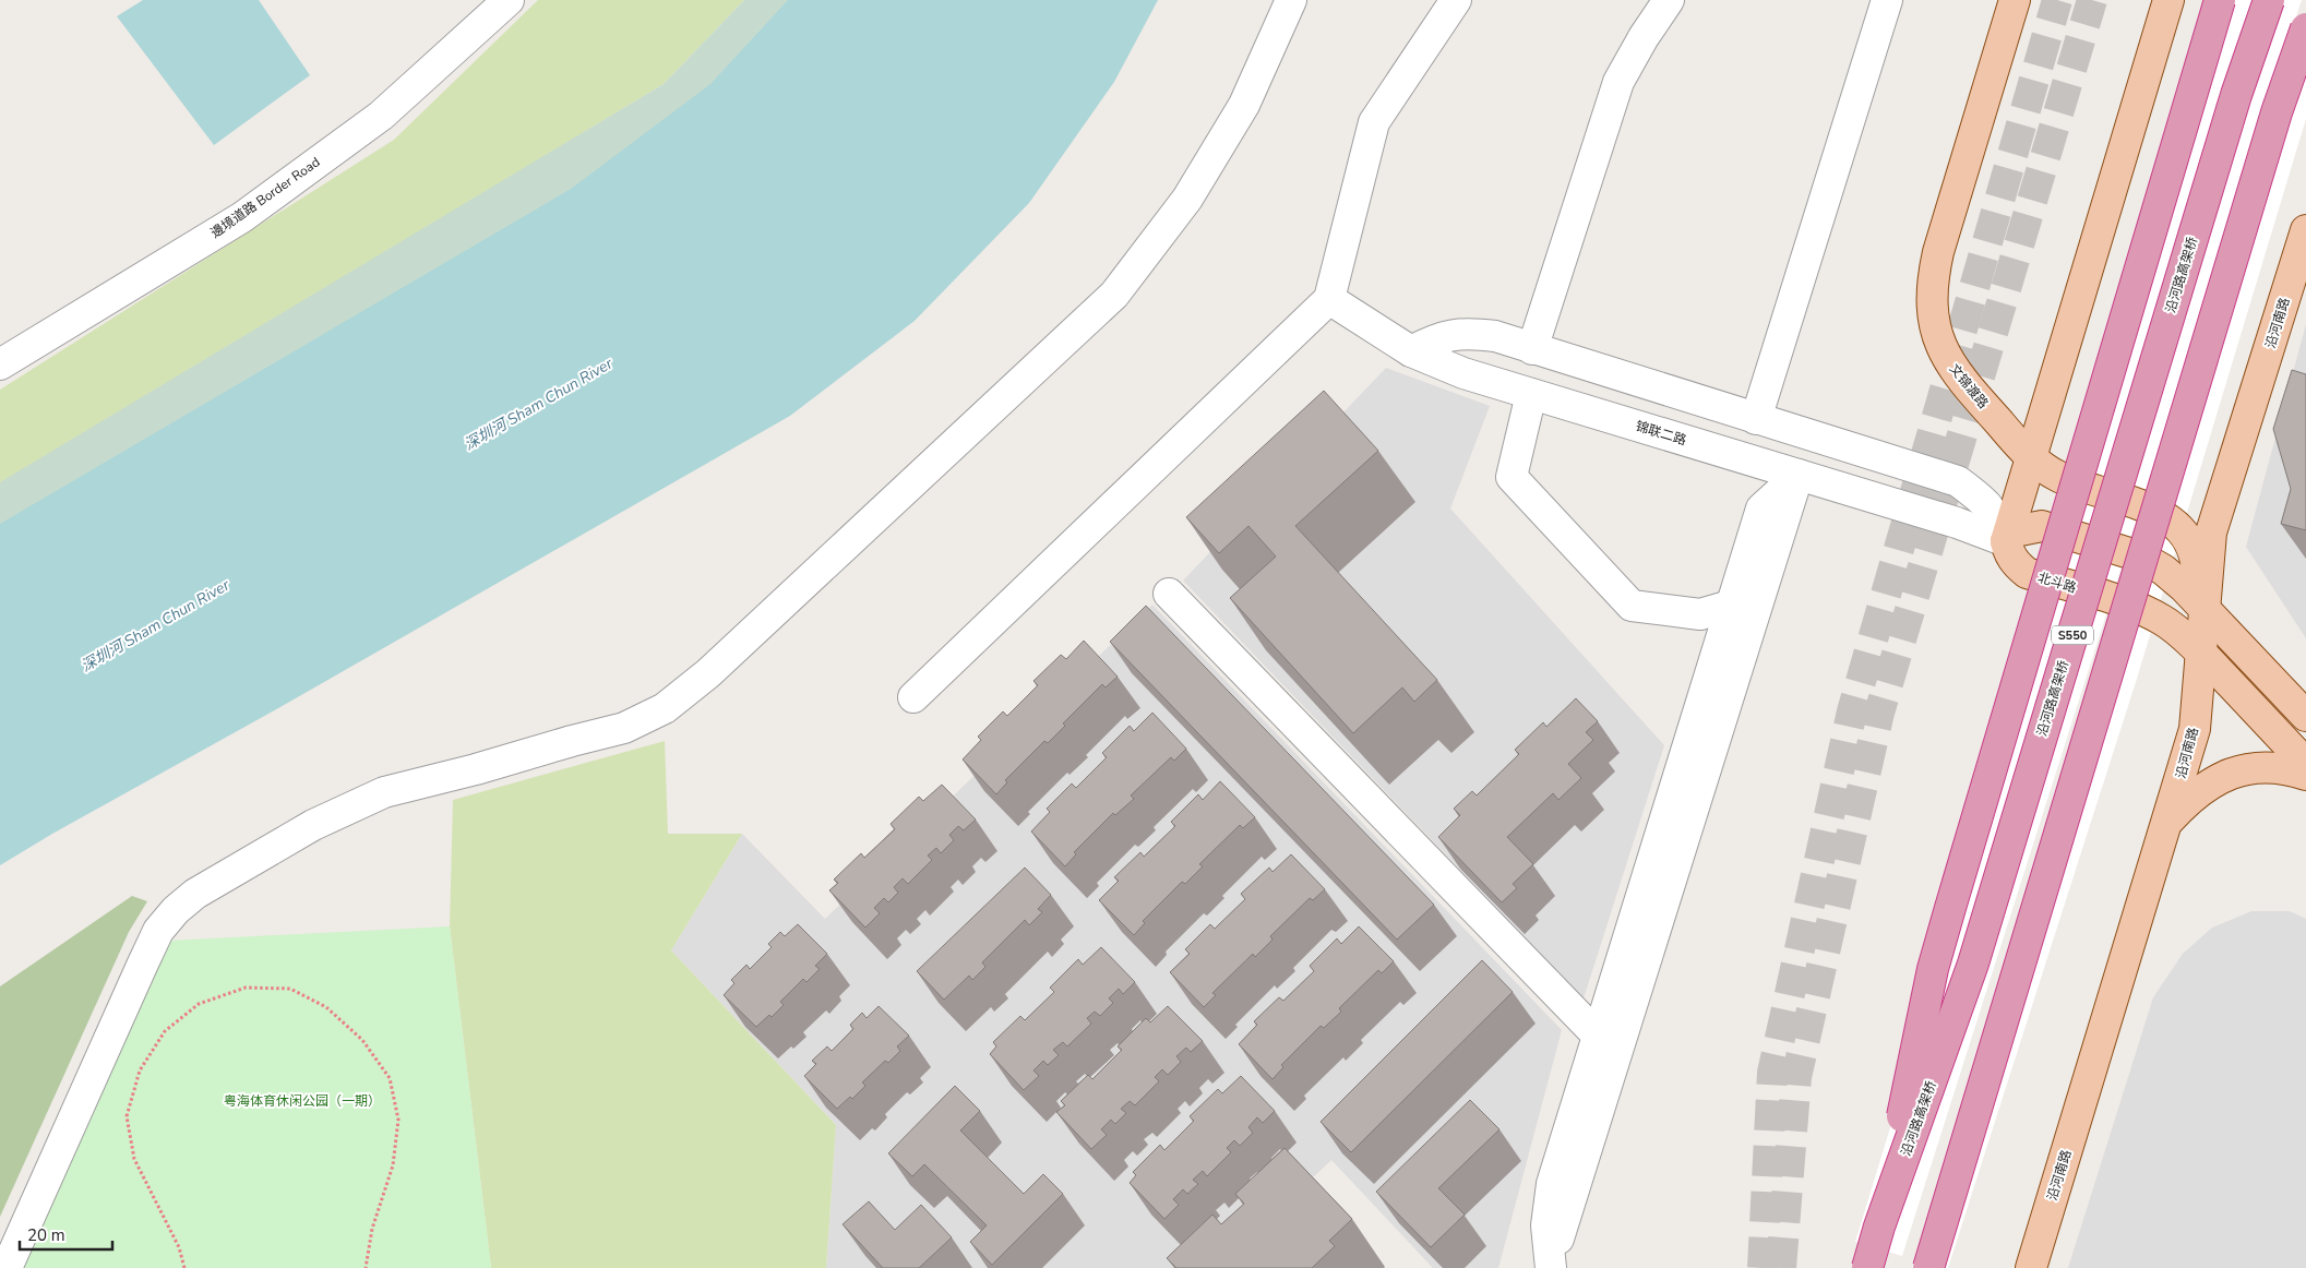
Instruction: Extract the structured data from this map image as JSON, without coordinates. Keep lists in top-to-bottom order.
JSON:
{
  "streets": {
    "highway": ["沿河路高架桥", "S550"],
    "main road": ["沿河南路", "文锦渡路", "北斗路"],
    "street": ["邊境道路 Border Road", "锦联二路"]
  },
  "crossings": [
    ["沿河南路", "文锦渡路"],
    ["沿河南路", "北斗路"],
    ["文锦渡路", "北斗路"],
    ["锦联二路", "北斗路"]
  ],
  "water": ["深圳河 Sham Chun River"],
  "parks": ["粤海体育休闲公园（一期）"],
  "scale_bar": "20 m"
}
